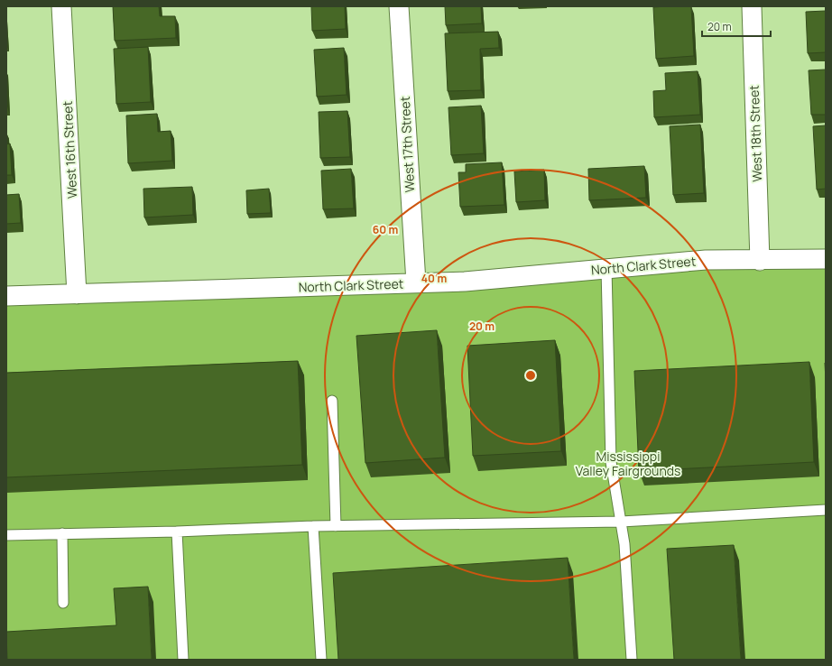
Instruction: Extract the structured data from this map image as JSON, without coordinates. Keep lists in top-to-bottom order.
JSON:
{
  "streets": {
    "street": [
      "West 18th Street",
      "West 17th Street",
      "West 16th Street",
      "North Clark Street"
    ]
  },
  "crossings": [
    ["West 18th Street", "North Clark Street"],
    ["West 17th Street", "North Clark Street"],
    ["West 16th Street", "North Clark Street"]
  ],
  "parks": ["Mississippi Valley Fairgrounds"],
  "scale_bar": "20 m",
  "rings": ["60 m", "40 m", "20 m"]
}
